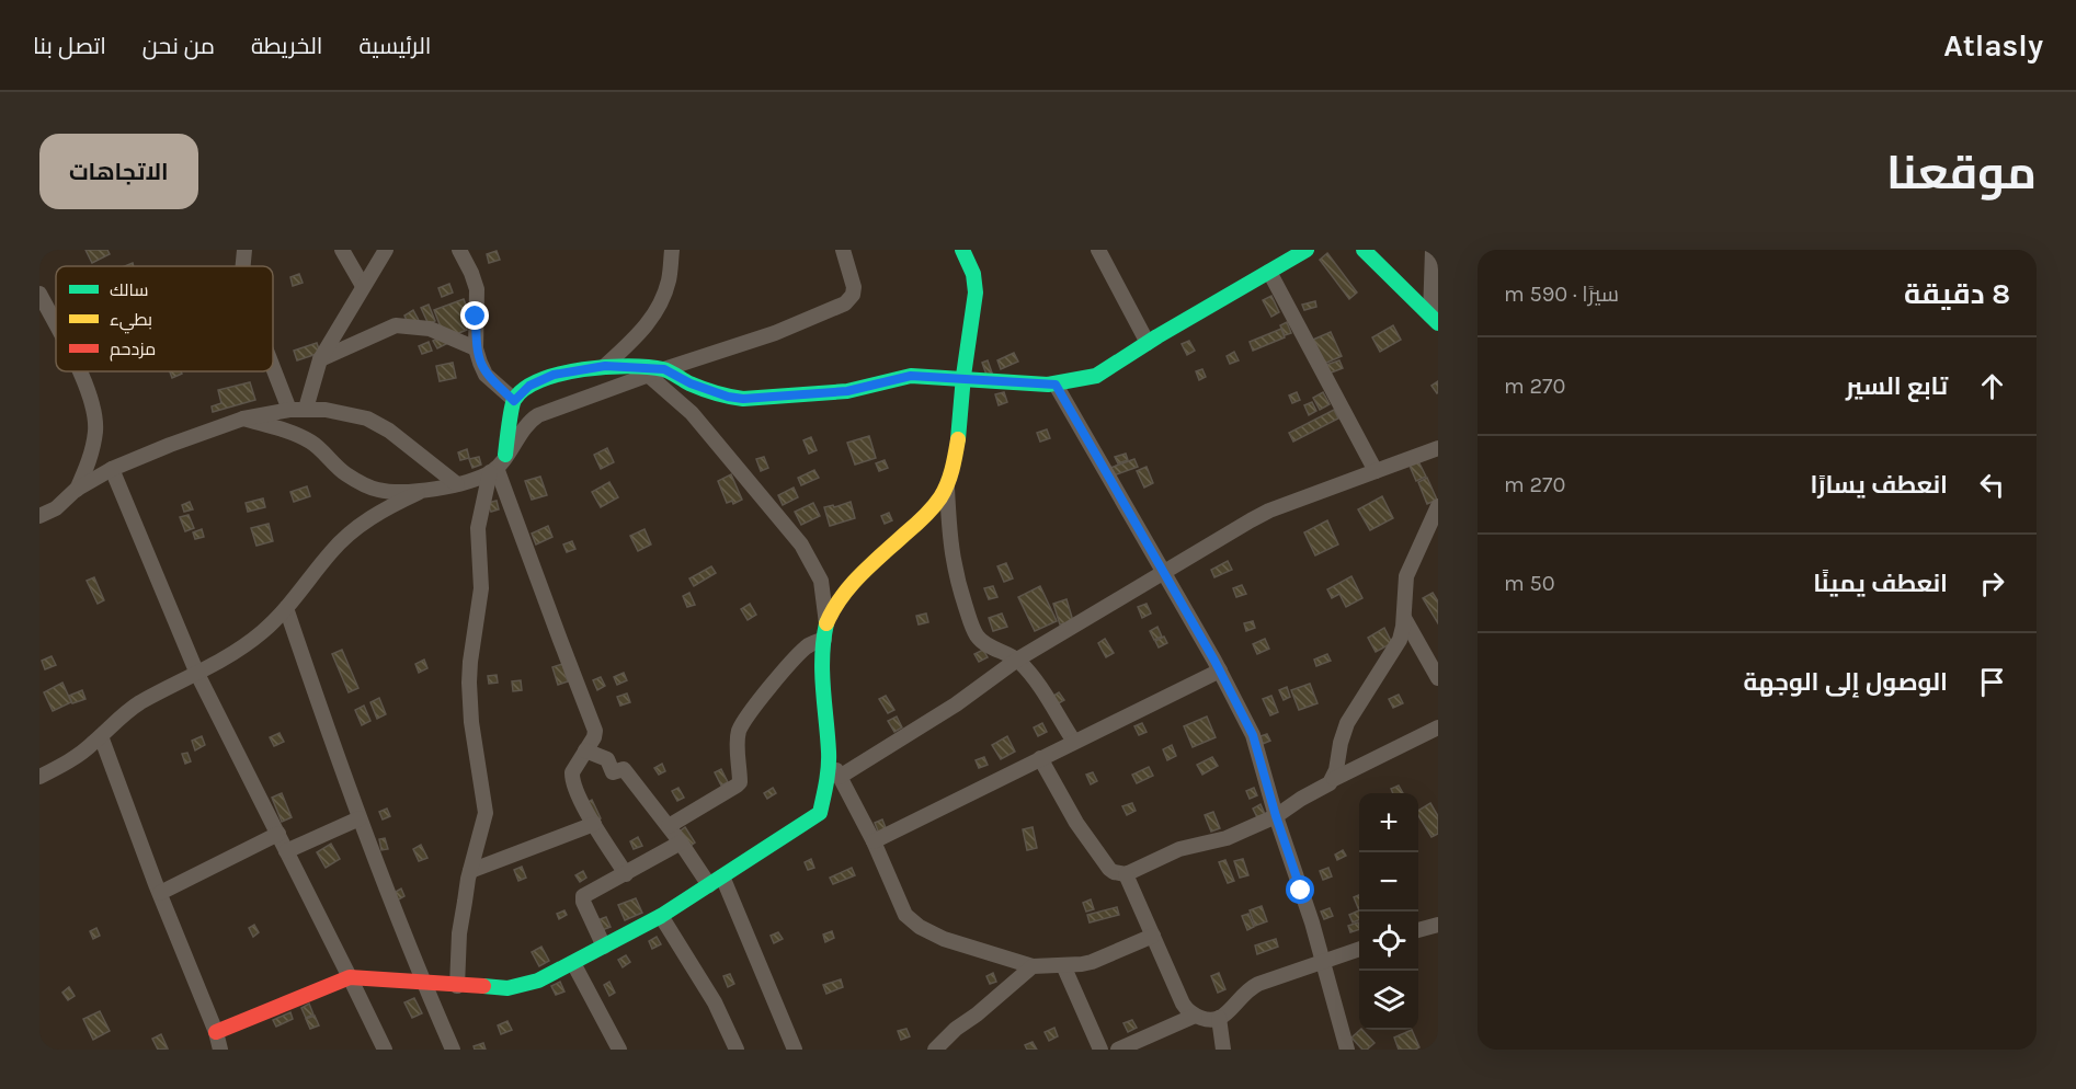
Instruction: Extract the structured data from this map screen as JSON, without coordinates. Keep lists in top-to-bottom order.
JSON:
{
  "legend": ["سالك", "بطيء", "مزدحم"],
  "page": {
    "header": "Atlasly",
    "nav": [
      "الرئيسية",
      "الخريطة",
      "من نحن",
      "اتصل بنا"
    ],
    "title": "موقعنا",
    "buttons": "الاتجاهات",
    "heading": ["8 دقيقة", "سيرًا · 590 m"],
    "list": [
      ["تابع السير", "270 m"],
      ["انعطف يسارًا", "270 m"],
      ["انعطف يمينًا", "50 m"],
      "الوصول إلى الوجهة"
    ],
    "map_buttons": ["+", "−"]
  }
}
